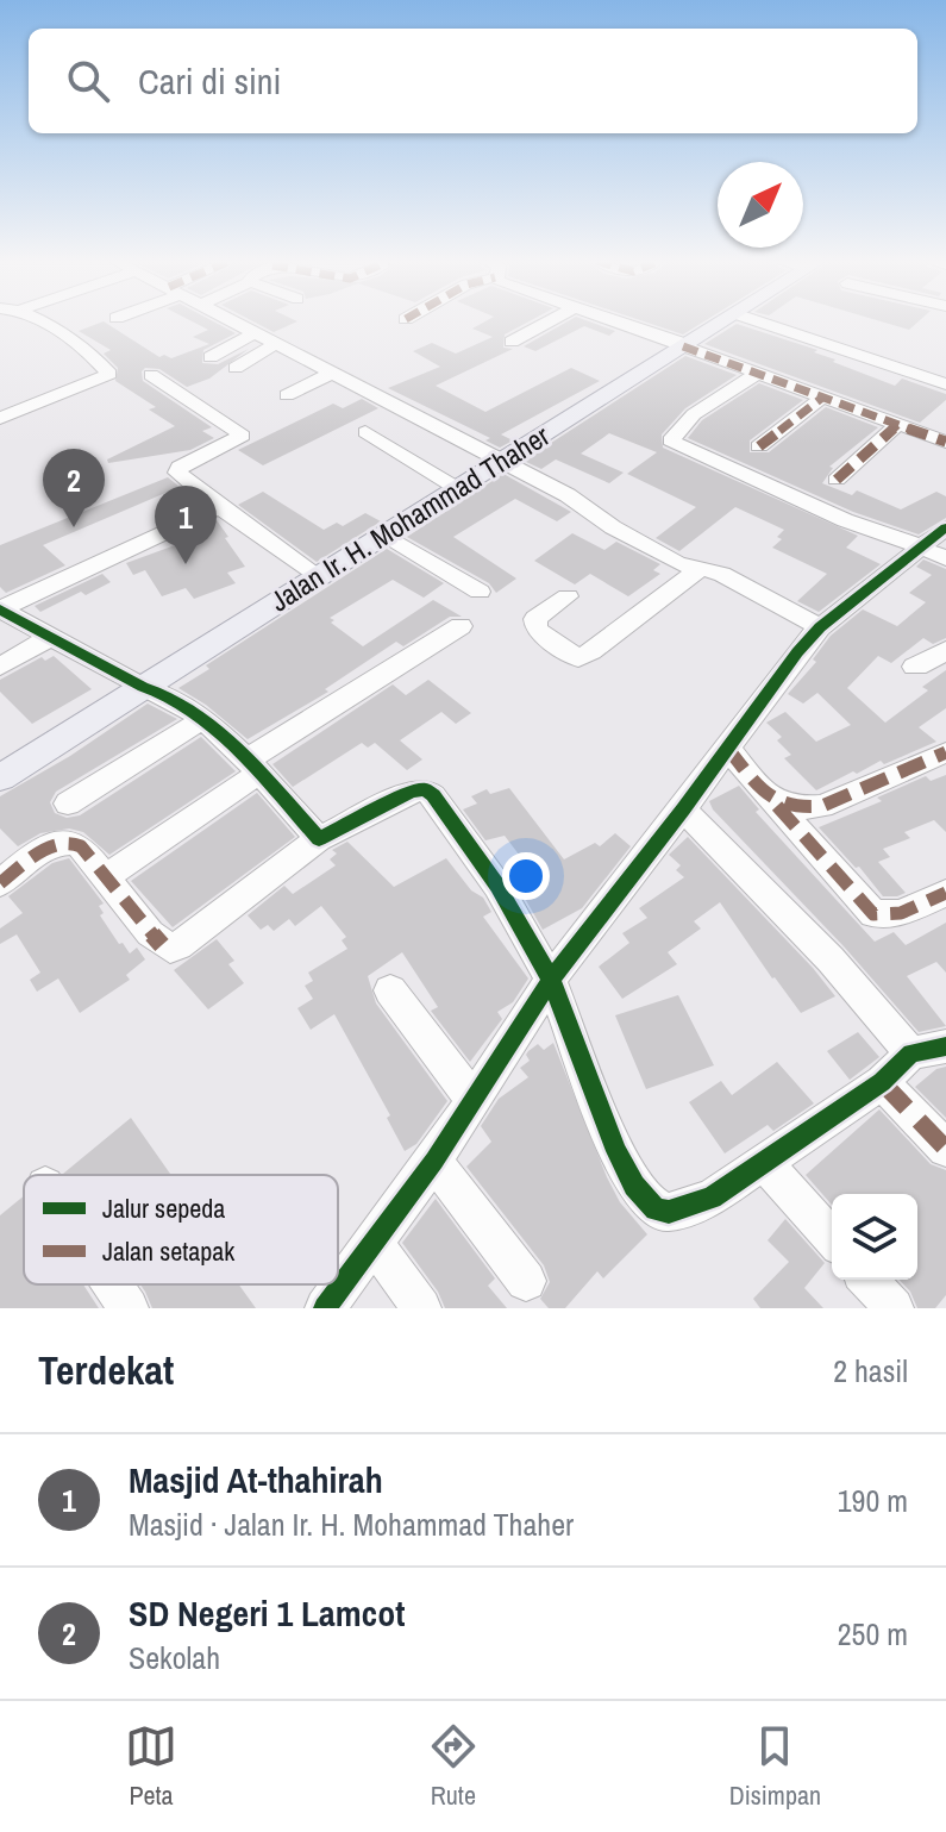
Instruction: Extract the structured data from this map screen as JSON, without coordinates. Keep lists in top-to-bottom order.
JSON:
{
  "streets": {
    "main road": ["Jalan Ir. H. Mohammad Thaher"]
  },
  "legend": ["Jalur sepeda", "Jalan setapak"],
  "north": "top right",
  "page": {
    "search": "Cari di sini",
    "pins": ["2", "1"],
    "heading": ["Terdekat", "2 hasil"],
    "list": [
      {
        "mark": "1",
        "name": "Masjid At-thahirah",
        "note": "Masjid · Jalan Ir. H. Mohammad Thaher",
        "value": "190 m"
      },
      {
        "mark": "2",
        "name": "SD Negeri 1 Lamcot",
        "note": "Sekolah",
        "value": "250 m"
      }
    ],
    "nav": ["Peta", "Rute", "Disimpan"]
  }
}
